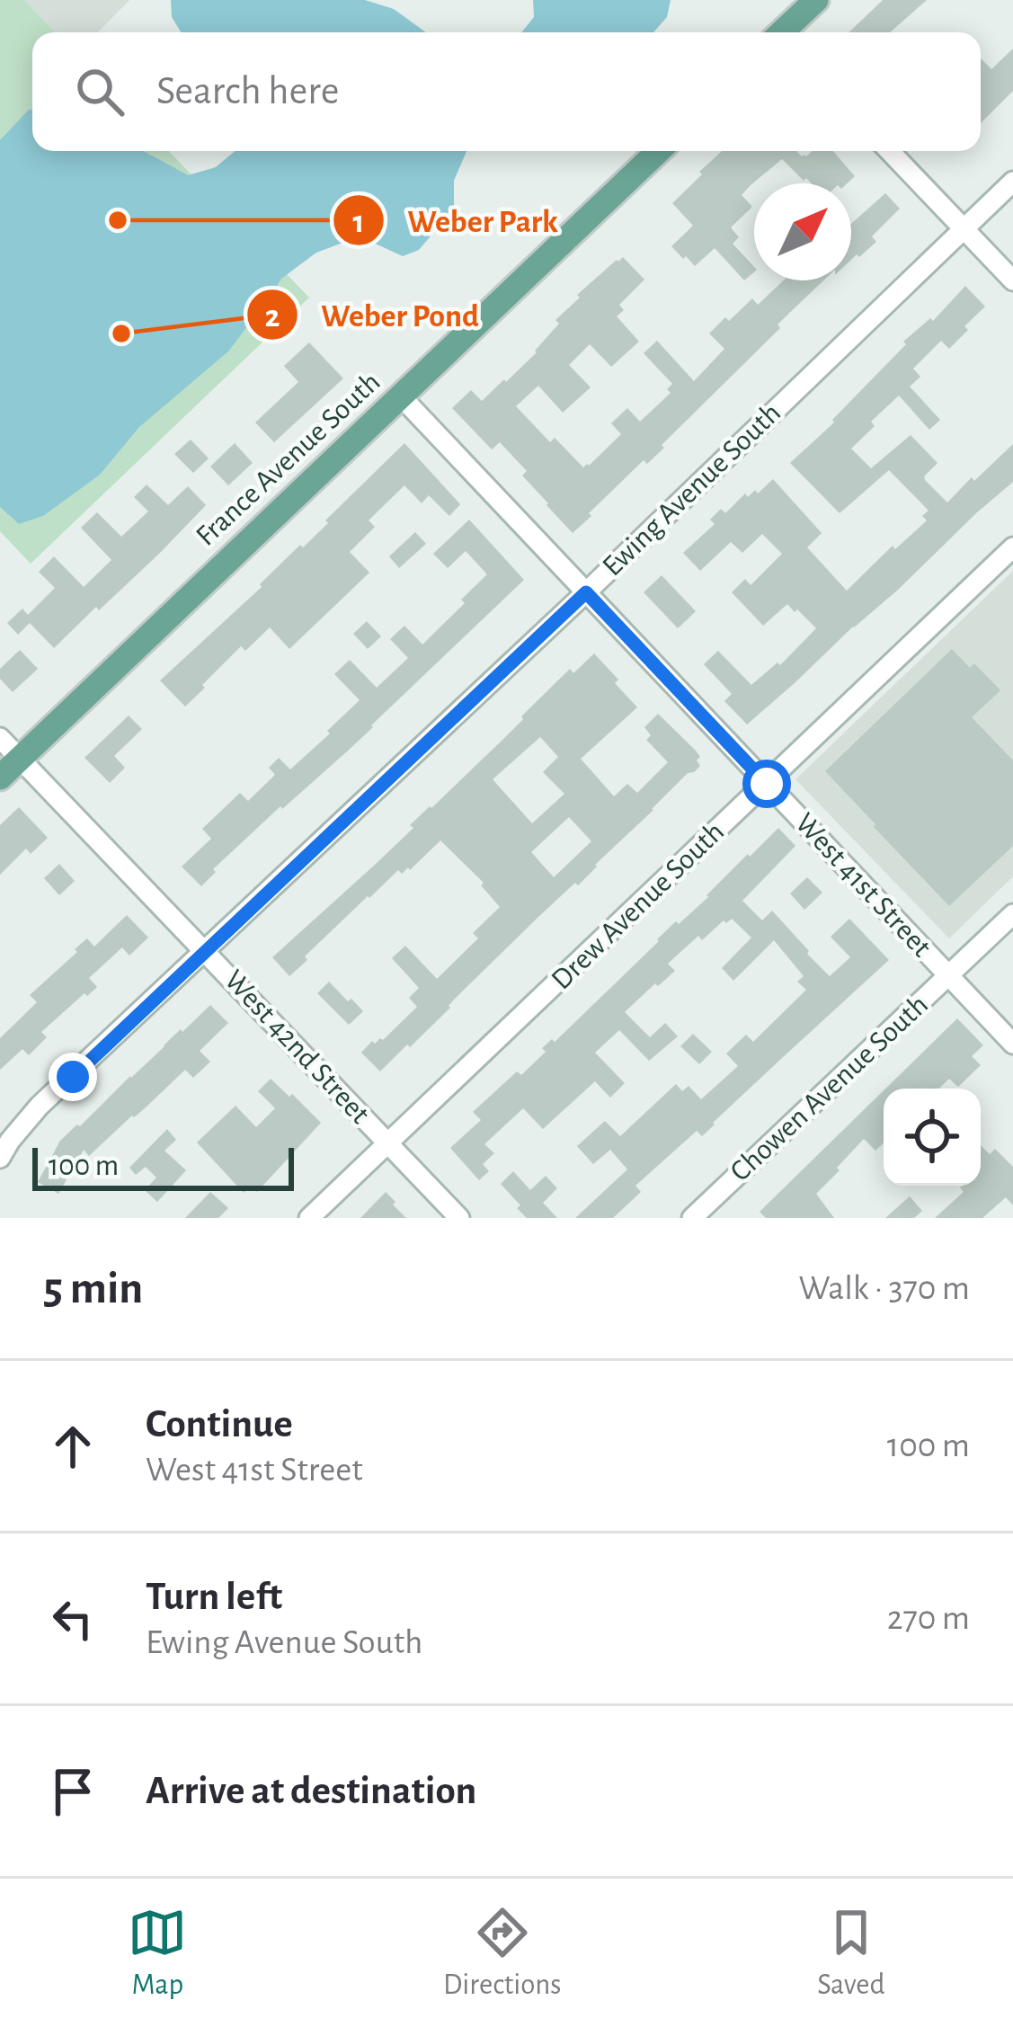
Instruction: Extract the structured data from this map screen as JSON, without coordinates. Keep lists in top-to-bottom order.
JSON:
{
  "streets": {
    "main road": ["France Avenue South"],
    "street": [
      "Ewing Avenue South",
      "West 41st Street",
      "Drew Avenue South",
      "West 42nd Street",
      "Chowen Avenue South"
    ]
  },
  "crossings": [
    ["France Avenue South", "West 41st Street"],
    ["France Avenue South", "West 42nd Street"],
    ["Ewing Avenue South", "West 41st Street"],
    ["Ewing Avenue South", "West 42nd Street"],
    ["West 41st Street", "Drew Avenue South"],
    ["West 41st Street", "Chowen Avenue South"],
    ["Drew Avenue South", "West 42nd Street"]
  ],
  "places": ["Weber Park", "Weber Pond"],
  "scale_bar": "100 m",
  "north": "top right",
  "page": {
    "search": "Search here",
    "scale": "100 m",
    "heading": ["5 min", "Walk · 370 m"],
    "list": [
      ["Continue", "West 41st Street", "100 m"],
      ["Turn left", "Ewing Avenue South", "270 m"],
      "Arrive at destination"
    ],
    "nav": ["Map", "Directions", "Saved"]
  }
}
